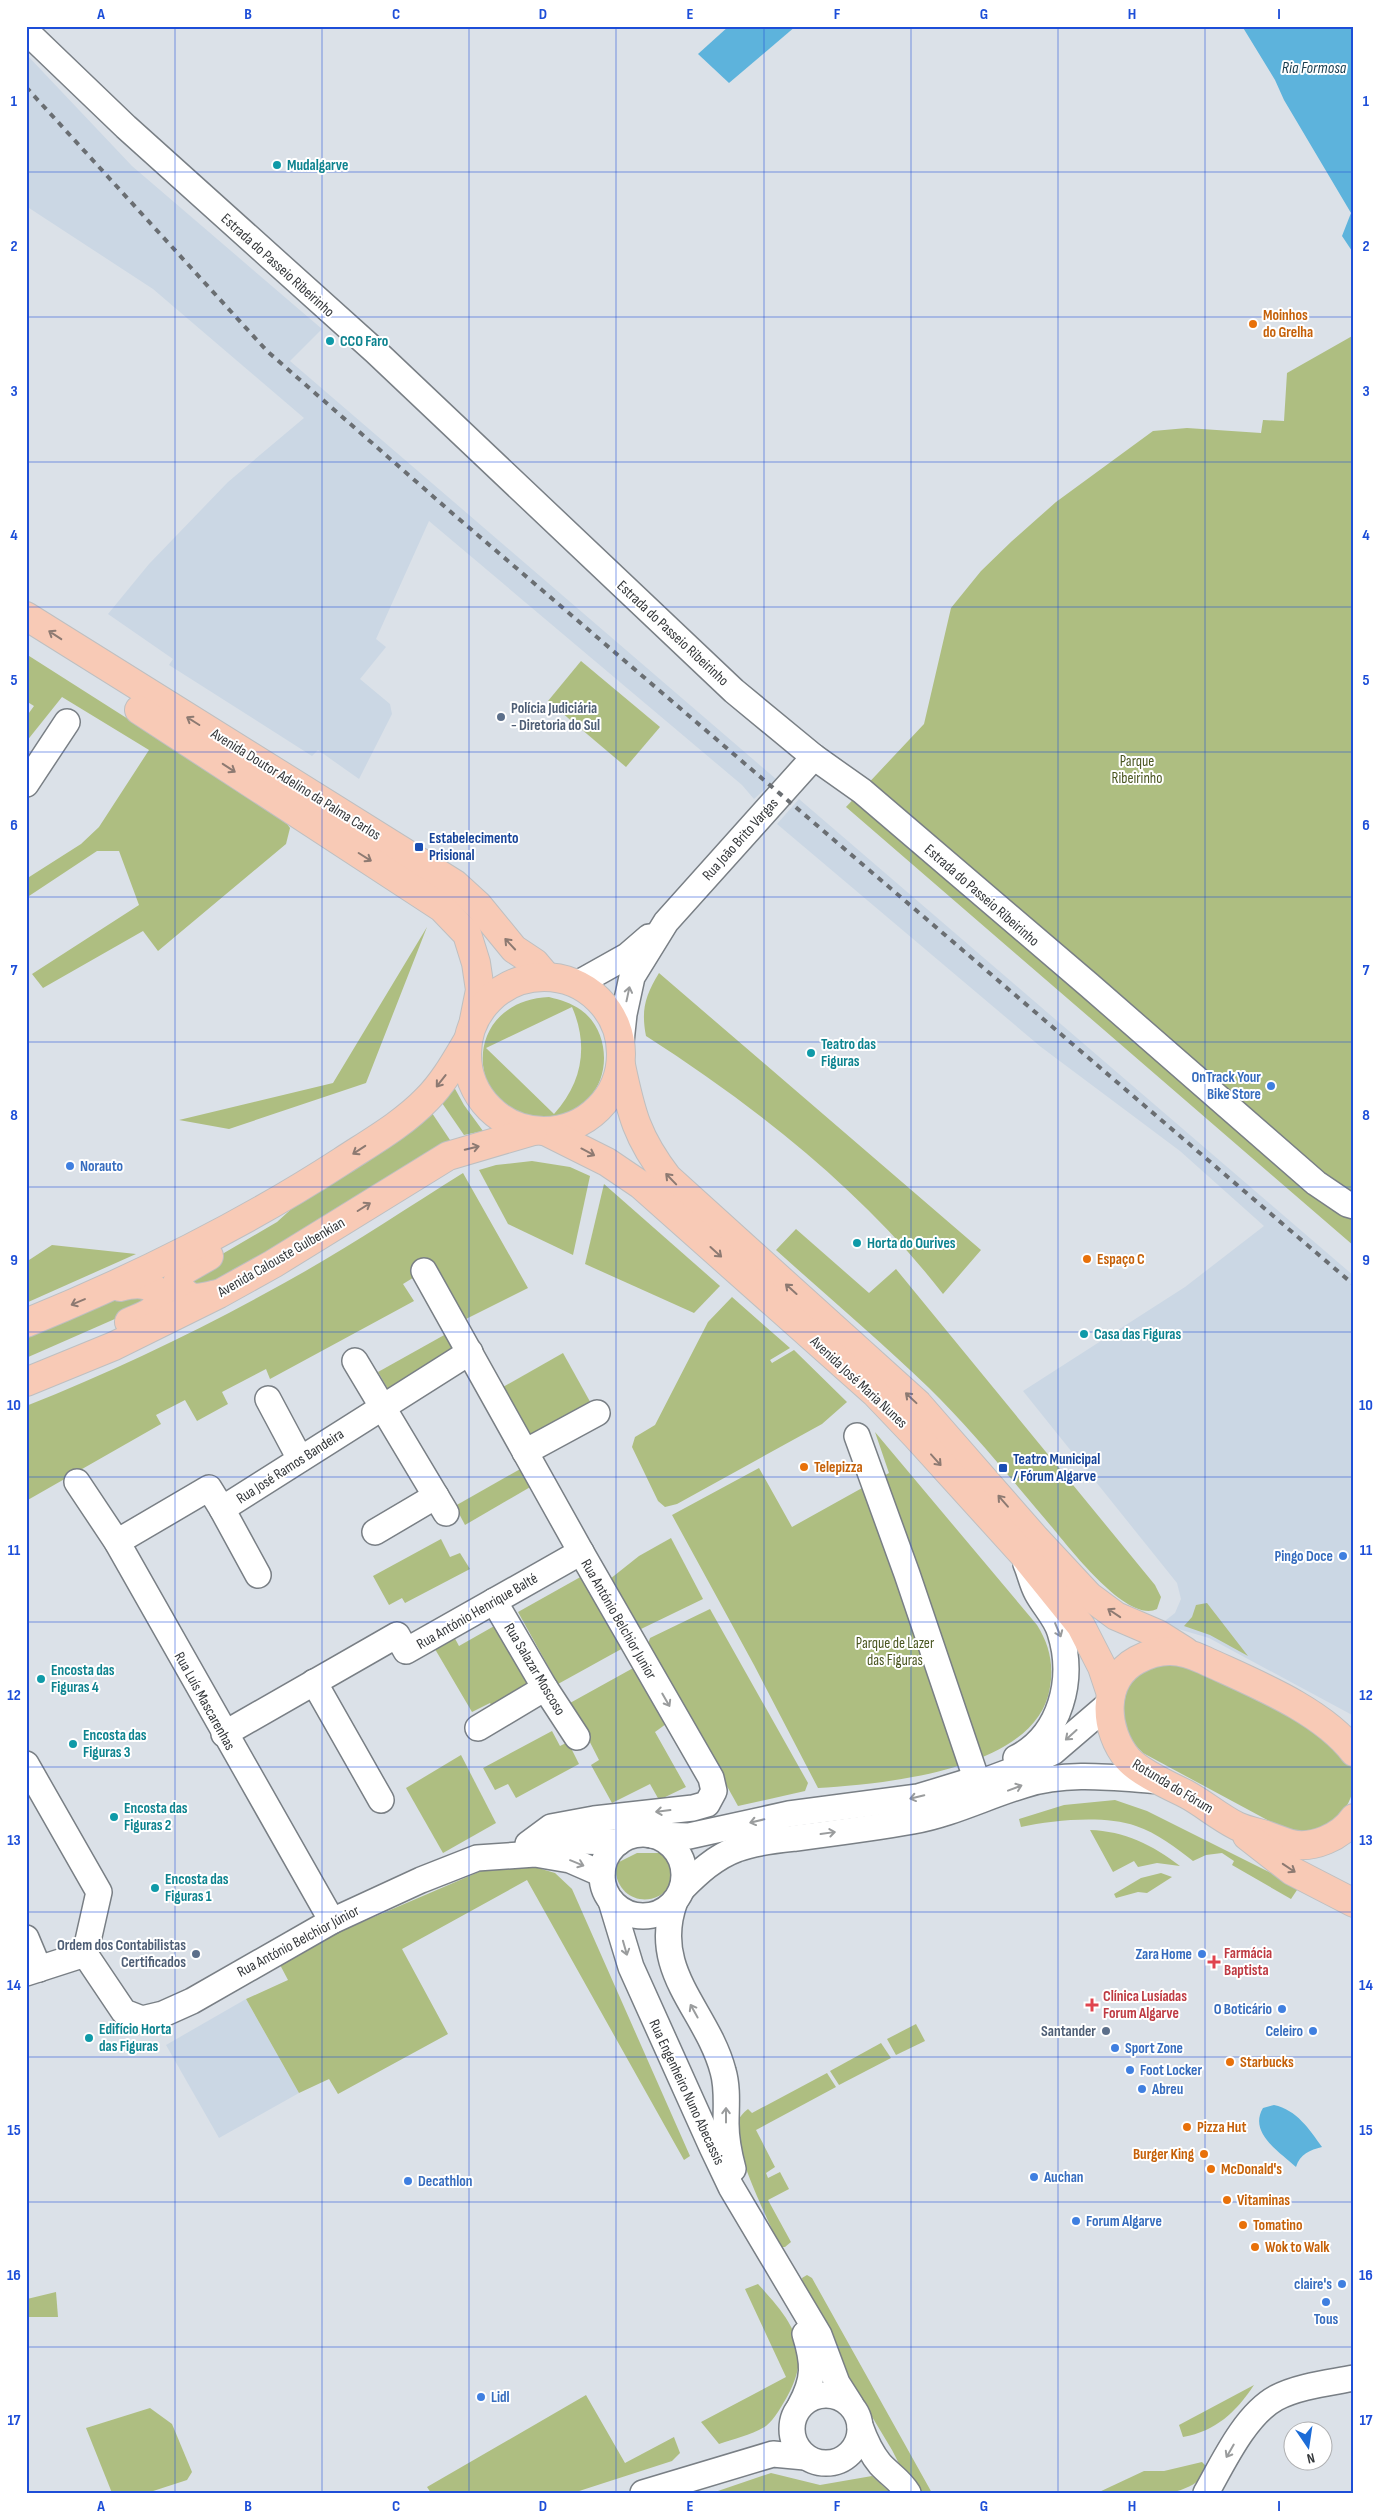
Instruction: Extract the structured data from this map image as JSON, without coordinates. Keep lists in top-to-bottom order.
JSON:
{
  "streets": {
    "main road": [
      "Avenida Doutor Adelino da Palma Carlos",
      "Avenida Calouste Gulbenkian",
      "Avenida José Maria Nunes",
      "Rotunda do Fórum"
    ],
    "street": [
      "Estrada do Passeio Ribeirinho",
      "Rua João Brito Vargas",
      "Rua José Ramos Bandeira",
      "Rua António Henrique Balté",
      "Rua António Belchior Junior",
      "Rua Salazar Moscoso",
      "Rua Luís Mascarenhas",
      "Rua António Belchior Júnior",
      "Rua Engenheiro Nuno Abecassis"
    ]
  },
  "crossings": [
    ["Estrada do Passeio Ribeirinho", "Rua João Brito Vargas"],
    ["Avenida Doutor Adelino da Palma Carlos", "Rua João Brito Vargas"],
    ["Avenida Doutor Adelino da Palma Carlos", "Avenida Calouste Gulbenkian"],
    ["Avenida Doutor Adelino da Palma Carlos", "Avenida José Maria Nunes"],
    ["Rua João Brito Vargas", "Avenida Calouste Gulbenkian"],
    ["Rua João Brito Vargas", "Avenida José Maria Nunes"],
    ["Avenida Calouste Gulbenkian", "Avenida José Maria Nunes"],
    ["Avenida José Maria Nunes", "Rotunda do Fórum"],
    ["Rua José Ramos Bandeira", "Rua António Belchior Junior"],
    ["Rua José Ramos Bandeira", "Rua Luís Mascarenhas"],
    ["Rua António Henrique Balté", "Rua António Belchior Junior"],
    ["Rua António Henrique Balté", "Rua Salazar Moscoso"],
    ["Rua António Henrique Balté", "Rua Luís Mascarenhas"],
    ["Rua Luís Mascarenhas", "Rua António Belchior Júnior"],
    ["Rua António Belchior Júnior", "Rua Engenheiro Nuno Abecassis"]
  ],
  "water": ["Ria Formosa"],
  "parks": ["Parque Ribeirinho", "Parque de Lazer das Figuras"],
  "places": {
    "other": [
      "Mudalgarve",
      "Moinhos do Grelha",
      "CCO Faro",
      "Polícia Judiciária - Diretoria do Sul",
      "Teatro das Figuras",
      "OnTrack Your Bike Store",
      "Norauto",
      "Horta do Ourives",
      "Espaço C",
      "Casa das Figuras",
      "Telepizza",
      "Pingo Doce",
      "Encosta das Figuras 4",
      "Encosta das Figuras 3",
      "Encosta das Figuras 2",
      "Encosta das Figuras 1",
      "Ordem dos Contabilistas Certificados",
      "Zara Home",
      "O Boticário",
      "Santander",
      "Celeiro",
      "Edifício Horta das Figuras",
      "Sport Zone",
      "Starbucks",
      "Foot Locker",
      "Abreu",
      "Pizza Hut",
      "Burger King",
      "McDonald's",
      "Auchan",
      "Decathlon",
      "Vitaminas",
      "Forum Algarve",
      "Tomatino",
      "Wok to Walk",
      "claire's",
      "Tous",
      "Lidl"
    ],
    "transit": ["Estabelecimento Prisional", "Teatro Municipal / Fórum Algarve"],
    "health": ["Farmácia Baptista", "Clínica Lusíadas Forum Algarve"]
  },
  "north": "bottom",
  "grid": {
    "columns": [
      "A",
      "B",
      "C",
      "D",
      "E",
      "F",
      "G",
      "H",
      "I"
    ],
    "rows": [
      "1",
      "2",
      "3",
      "4",
      "5",
      "6",
      "7",
      "8",
      "9",
      "10",
      "11",
      "12",
      "13",
      "14",
      "15",
      "16",
      "17"
    ]
  }
}
